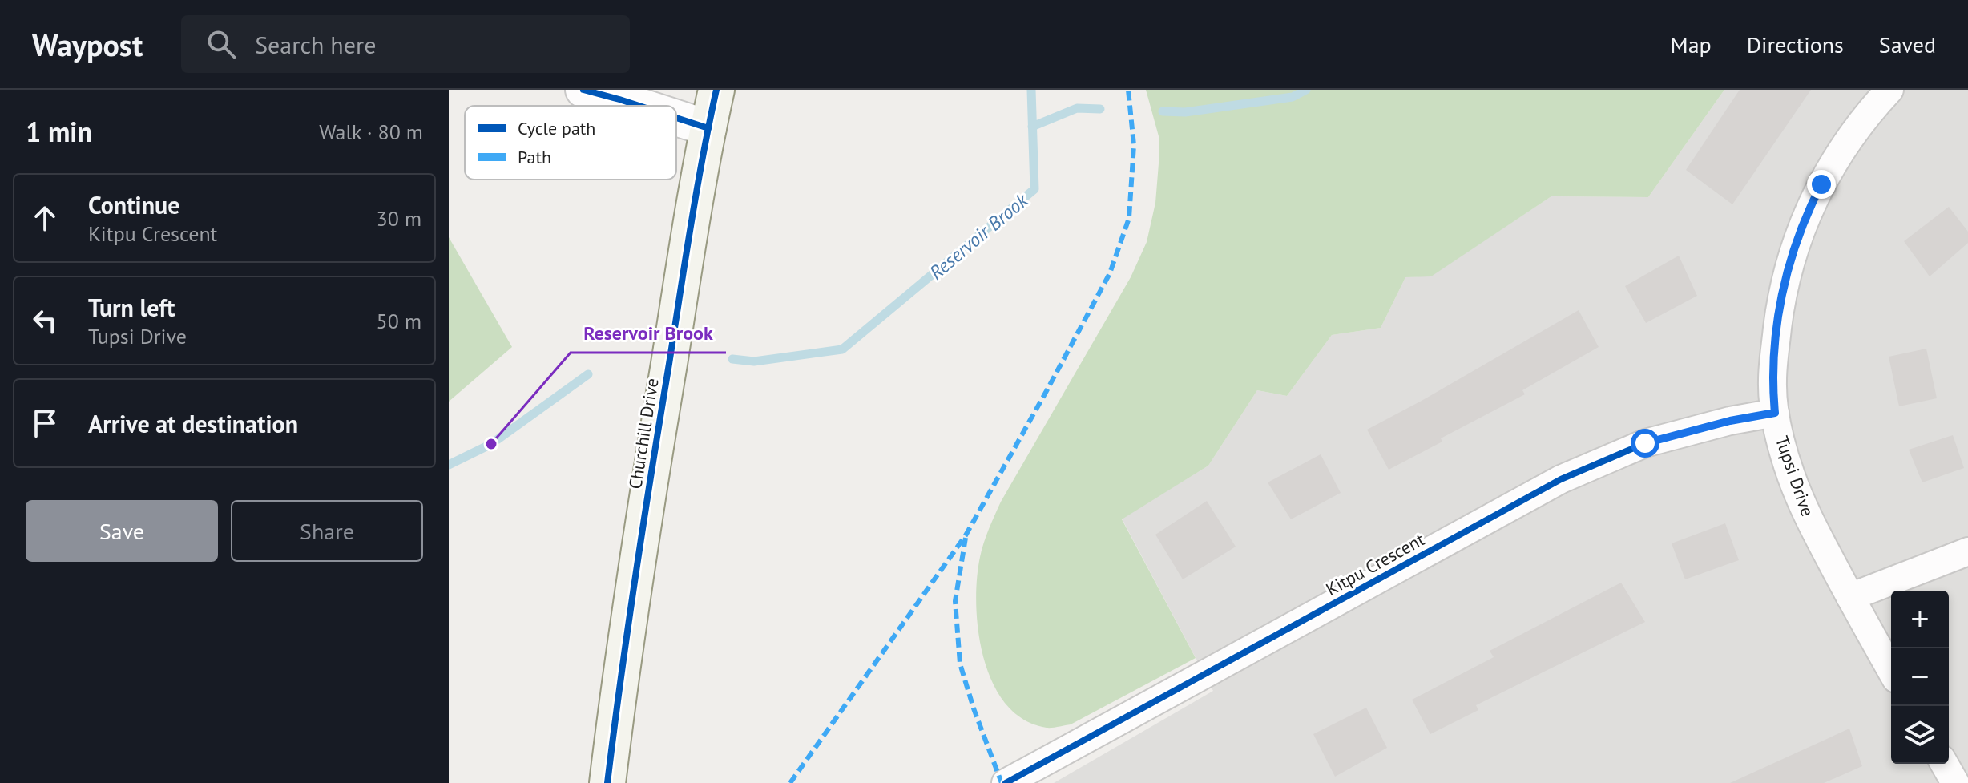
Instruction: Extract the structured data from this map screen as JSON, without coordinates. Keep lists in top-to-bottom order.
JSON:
{
  "streets": {
    "main road": ["Churchill Drive"],
    "street": ["Tupsi Drive", "Kitpu Crescent"]
  },
  "crossings": [
    ["Tupsi Drive", "Kitpu Crescent"]
  ],
  "water": ["Reservoir Brook"],
  "places": ["Reservoir Brook"],
  "legend": ["Cycle path", "Path"],
  "page": {
    "header": "Waypost",
    "search": "Search here",
    "nav": ["Map", "Directions", "Saved"],
    "heading": ["1 min", "Walk · 80 m"],
    "list": [
      ["Continue", "Kitpu Crescent", "30 m"],
      ["Turn left", "Tupsi Drive", "50 m"],
      "Arrive at destination"
    ],
    "buttons": ["Save", "Share"],
    "map_buttons": ["+", "−"]
  }
}
